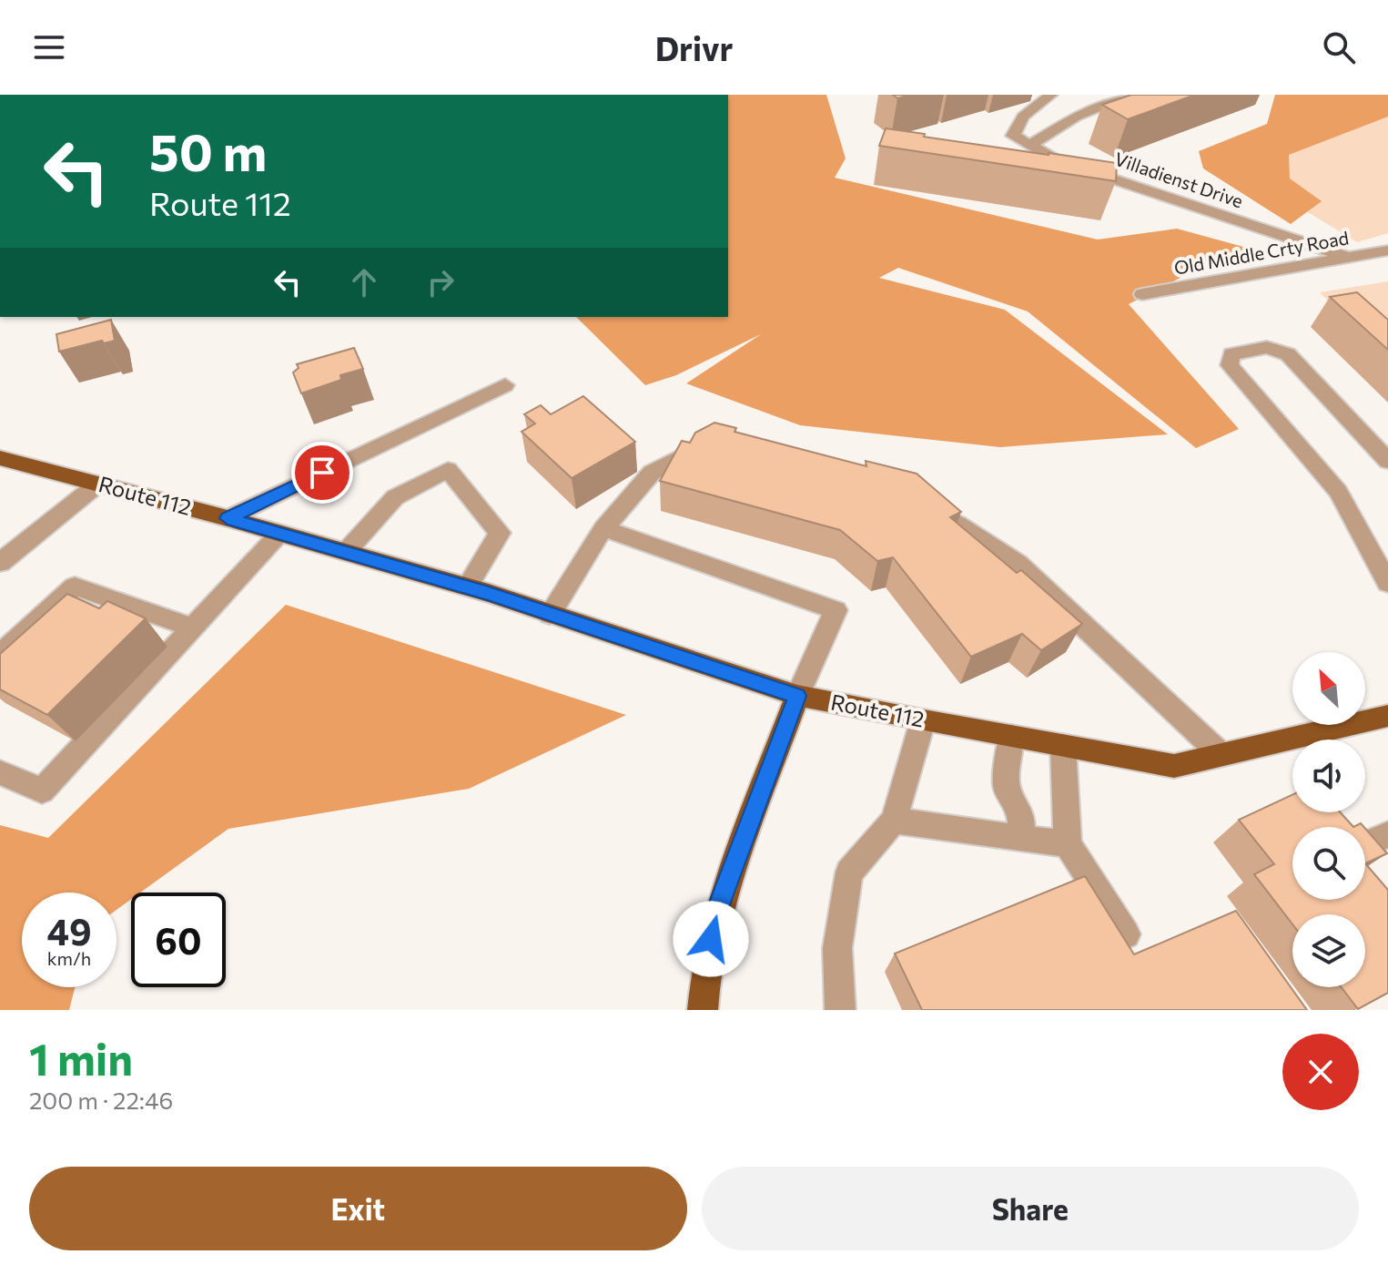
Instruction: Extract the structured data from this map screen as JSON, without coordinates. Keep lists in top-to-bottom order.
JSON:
{
  "streets": {
    "main road": ["Route 112"],
    "street": ["Villadienst Drive", "Old Middle Crty Road"]
  },
  "crossings": [
    ["Villadienst Drive", "Old Middle Crty Road"]
  ],
  "north": "top left",
  "page": {
    "header": "Drivr",
    "turn": ["50 m", "Route 112"],
    "speed": "49 km/h",
    "limit": "60",
    "heading": ["1 min", "200 m · 22:46"],
    "buttons": ["Exit", "Share"]
  }
}
